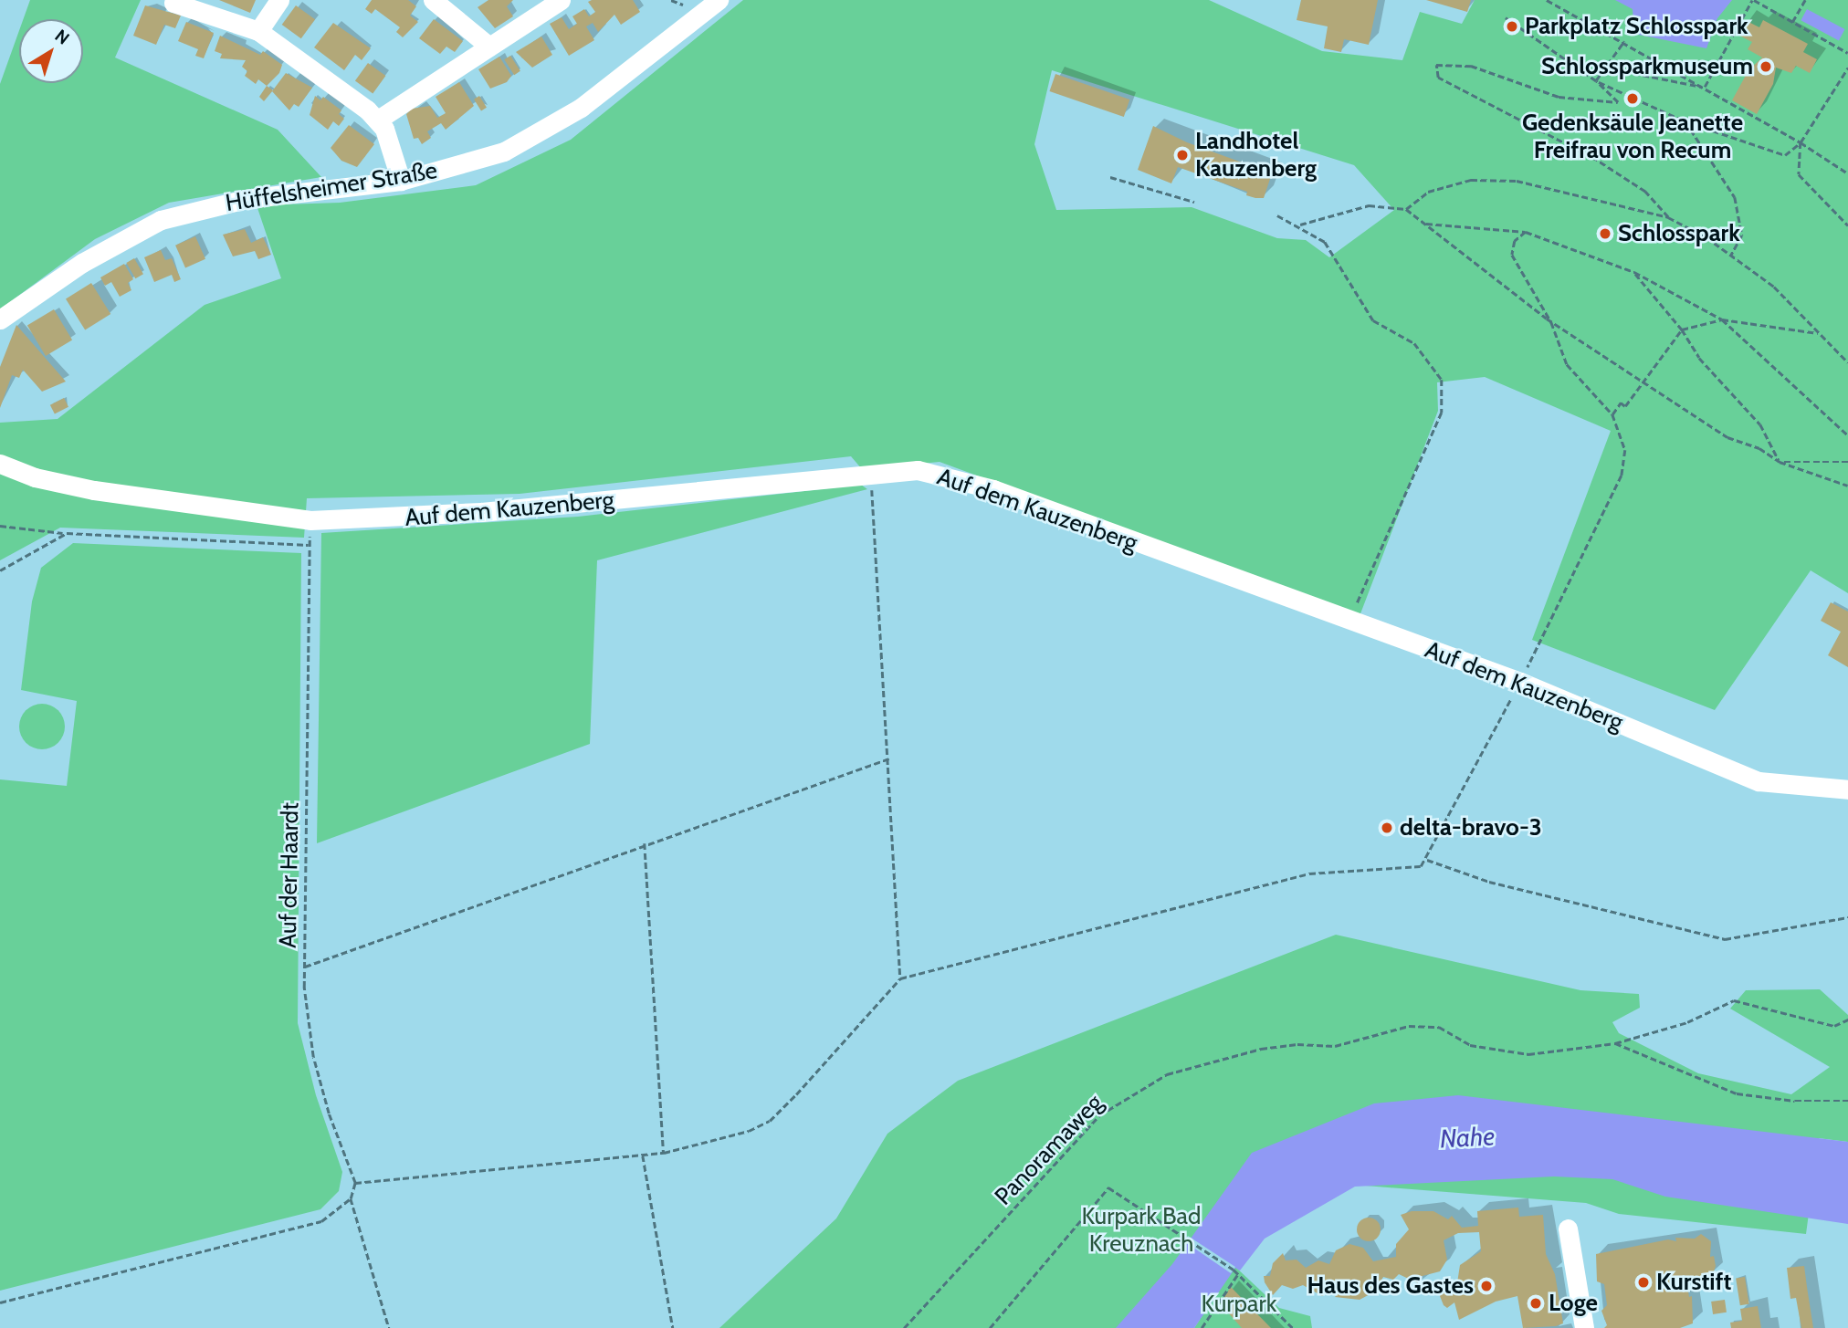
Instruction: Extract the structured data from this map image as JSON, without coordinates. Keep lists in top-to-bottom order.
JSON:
{
  "streets": {
    "street": ["Hüffelsheimer Straße", "Auf dem Kauzenberg"],
    "path": ["Auf der Haardt", "Panoramaweg"]
  },
  "water": ["Nahe"],
  "parks": ["Kurpark Bad Kreuznach", "Kurpark"],
  "places": [
    "Parkplatz Schlosspark",
    "Schlossparkmuseum",
    "Gedenksäule Jeanette Freifrau von Recum",
    "Landhotel Kauzenberg",
    "Schlosspark",
    "delta-bravo-3",
    "Kurstift",
    "Haus des Gastes",
    "Loge"
  ],
  "north": "top right"
}
